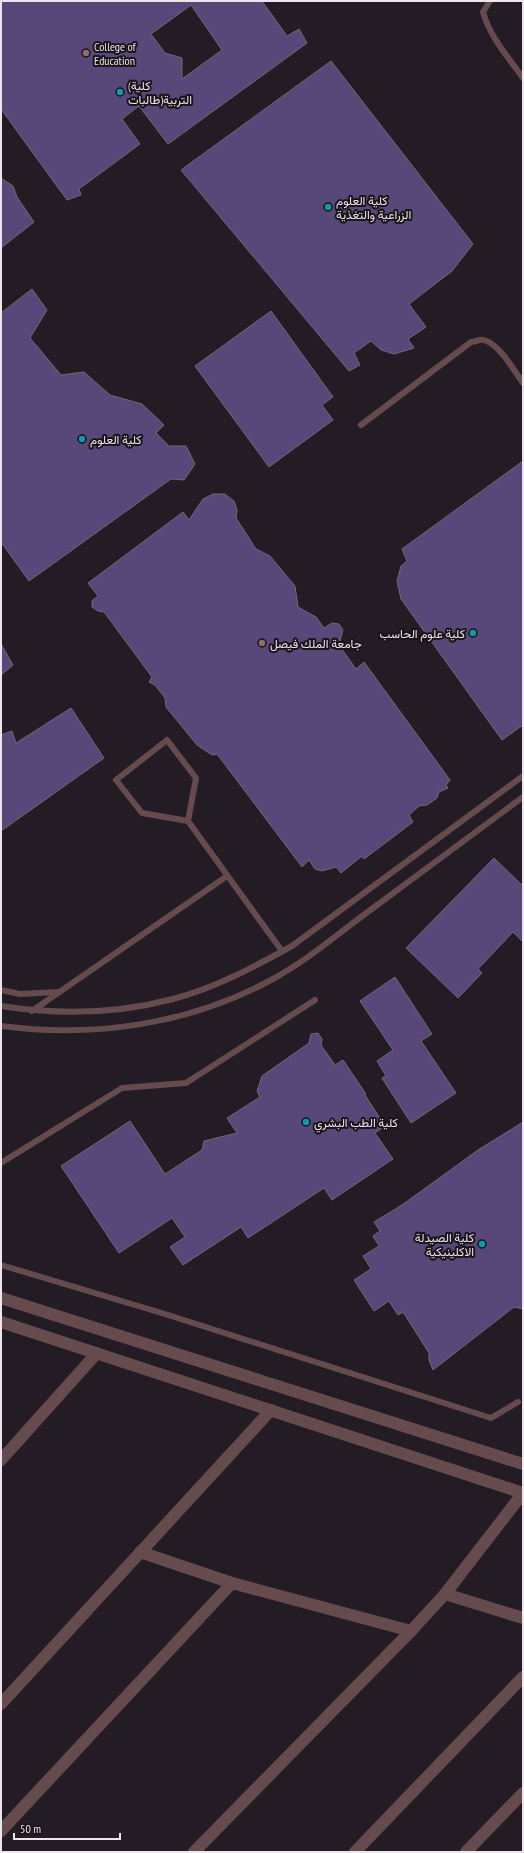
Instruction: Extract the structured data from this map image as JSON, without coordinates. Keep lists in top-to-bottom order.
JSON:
{
  "places": [
    "College of Education",
    "(كلية التربية(طالبات",
    "كلية العلوم الزراعية والتغذية",
    "كلية العلوم",
    "كلية علوم الحاسب",
    "جامعة الملك فيصل",
    "كلية الطب البشري",
    "كلية الصيدلة الاكلينيكية"
  ],
  "scale_bar": "50 m"
}
